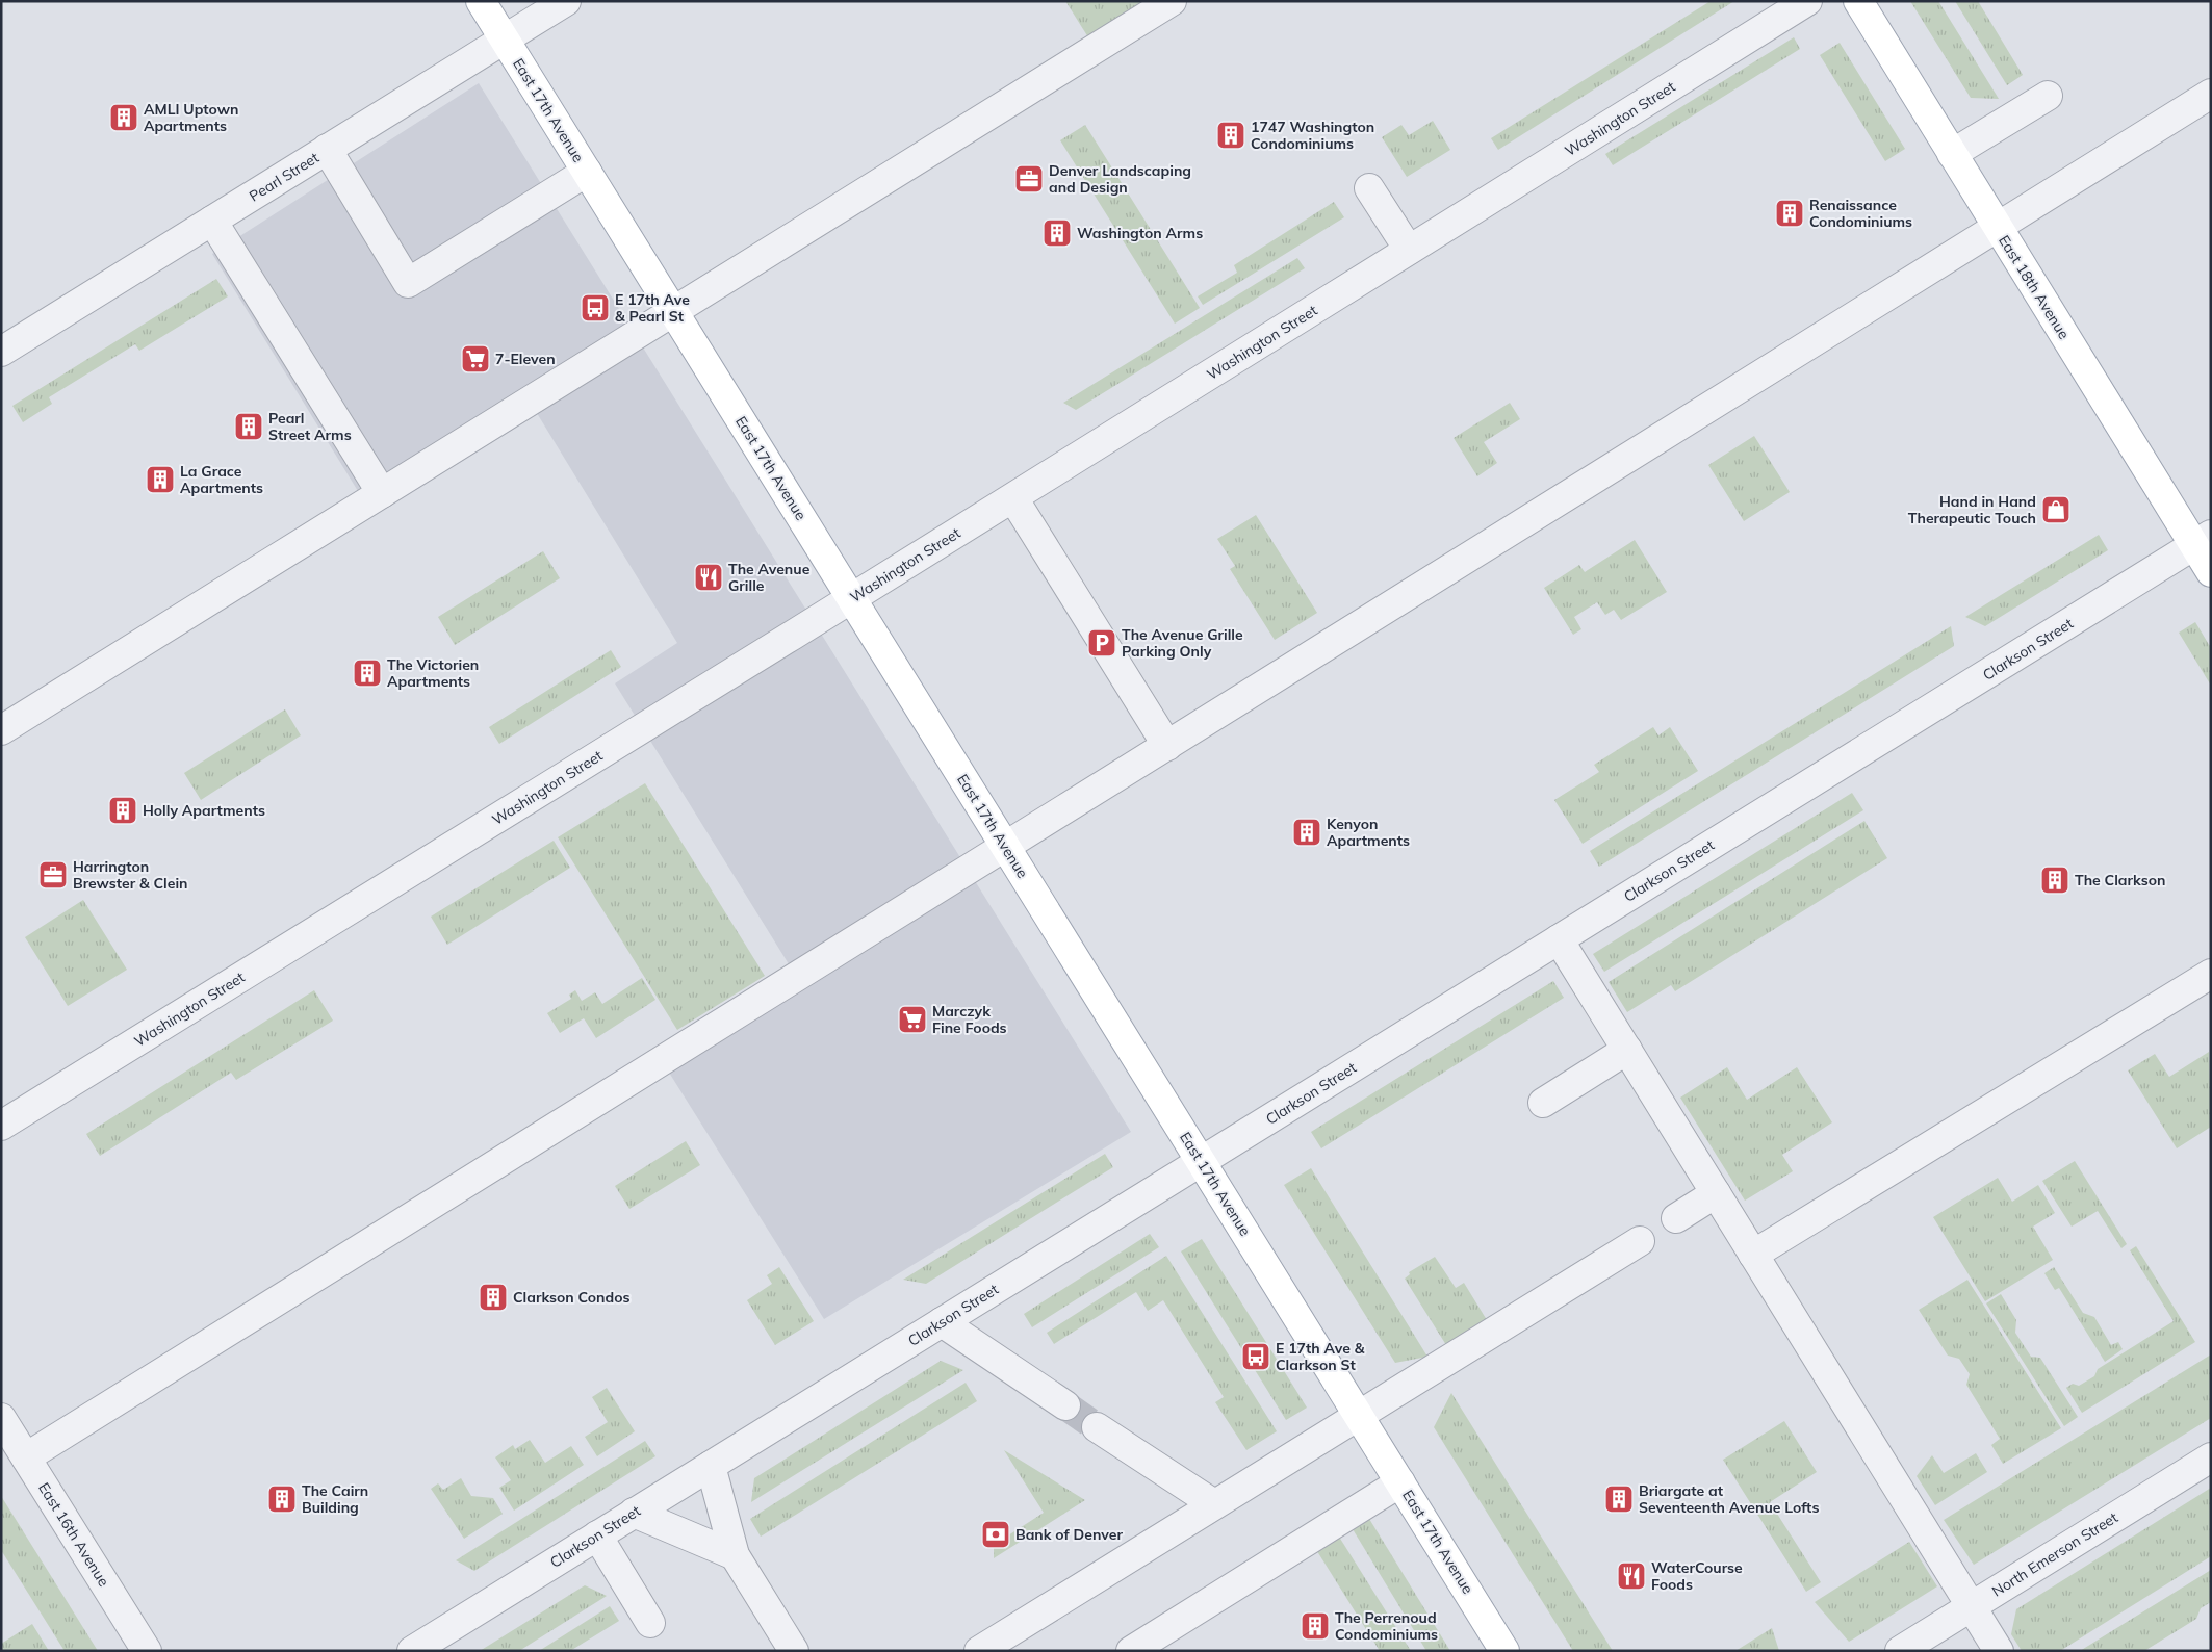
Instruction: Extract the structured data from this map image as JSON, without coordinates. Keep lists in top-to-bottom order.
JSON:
{
  "streets": {
    "main road": ["East 17th Avenue", "East 18th Avenue"],
    "street": [
      "Washington Street",
      "Pearl Street",
      "Clarkson Street",
      "East 16th Avenue",
      "North Emerson Street"
    ]
  },
  "crossings": [
    ["East 17th Avenue", "Washington Street"],
    ["East 17th Avenue", "Pearl Street"],
    ["East 17th Avenue", "Clarkson Street"],
    ["East 18th Avenue", "Clarkson Street"]
  ],
  "places": {
    "building": [
      "AMLI Uptown Apartments",
      "1747 Washington Condominiums",
      "Renaissance Condominiums",
      "Washington Arms",
      "Pearl Street Arms",
      "La Grace Apartments",
      "The Victorien Apartments",
      "Holly Apartments",
      "Kenyon Apartments",
      "The Clarkson",
      "Clarkson Condos",
      "The Cairn Building",
      "Briargate at Seventeenth Avenue Lofts",
      "The Perrenoud Condominiums"
    ],
    "office": ["Denver Landscaping and Design", "Harrington Brewster & Clein"],
    "bus stop": ["E 17th Ave & Pearl St", "E 17th Ave & Clarkson St"],
    "supermarket": ["7-Eleven", "Marczyk Fine Foods"],
    "shop": ["Hand in Hand Therapeutic Touch"],
    "restaurant": ["The Avenue Grille", "WaterCourse Foods"],
    "parking": ["The Avenue Grille Parking Only"],
    "bank": ["Bank of Denver"]
  }
}
